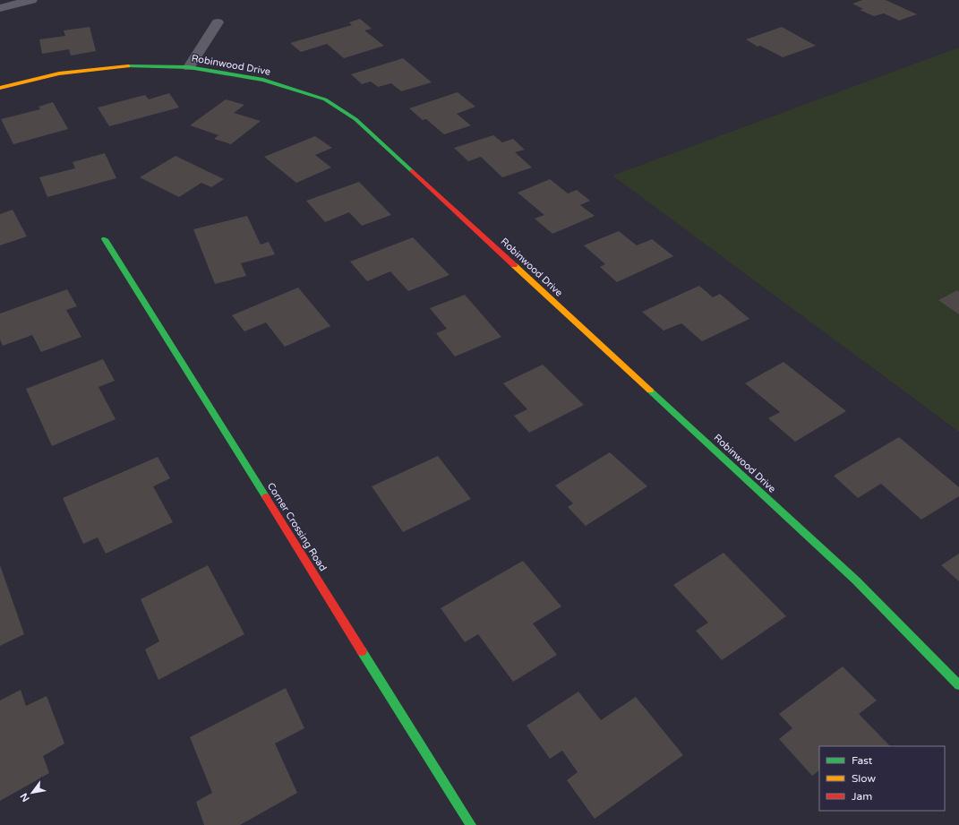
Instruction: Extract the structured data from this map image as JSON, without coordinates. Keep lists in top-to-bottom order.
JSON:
{
  "streets": {
    "street": ["Robinwood Drive", "Corner Crossing Road"]
  },
  "legend": ["Fast", "Slow", "Jam"],
  "north": "bottom left"
}
